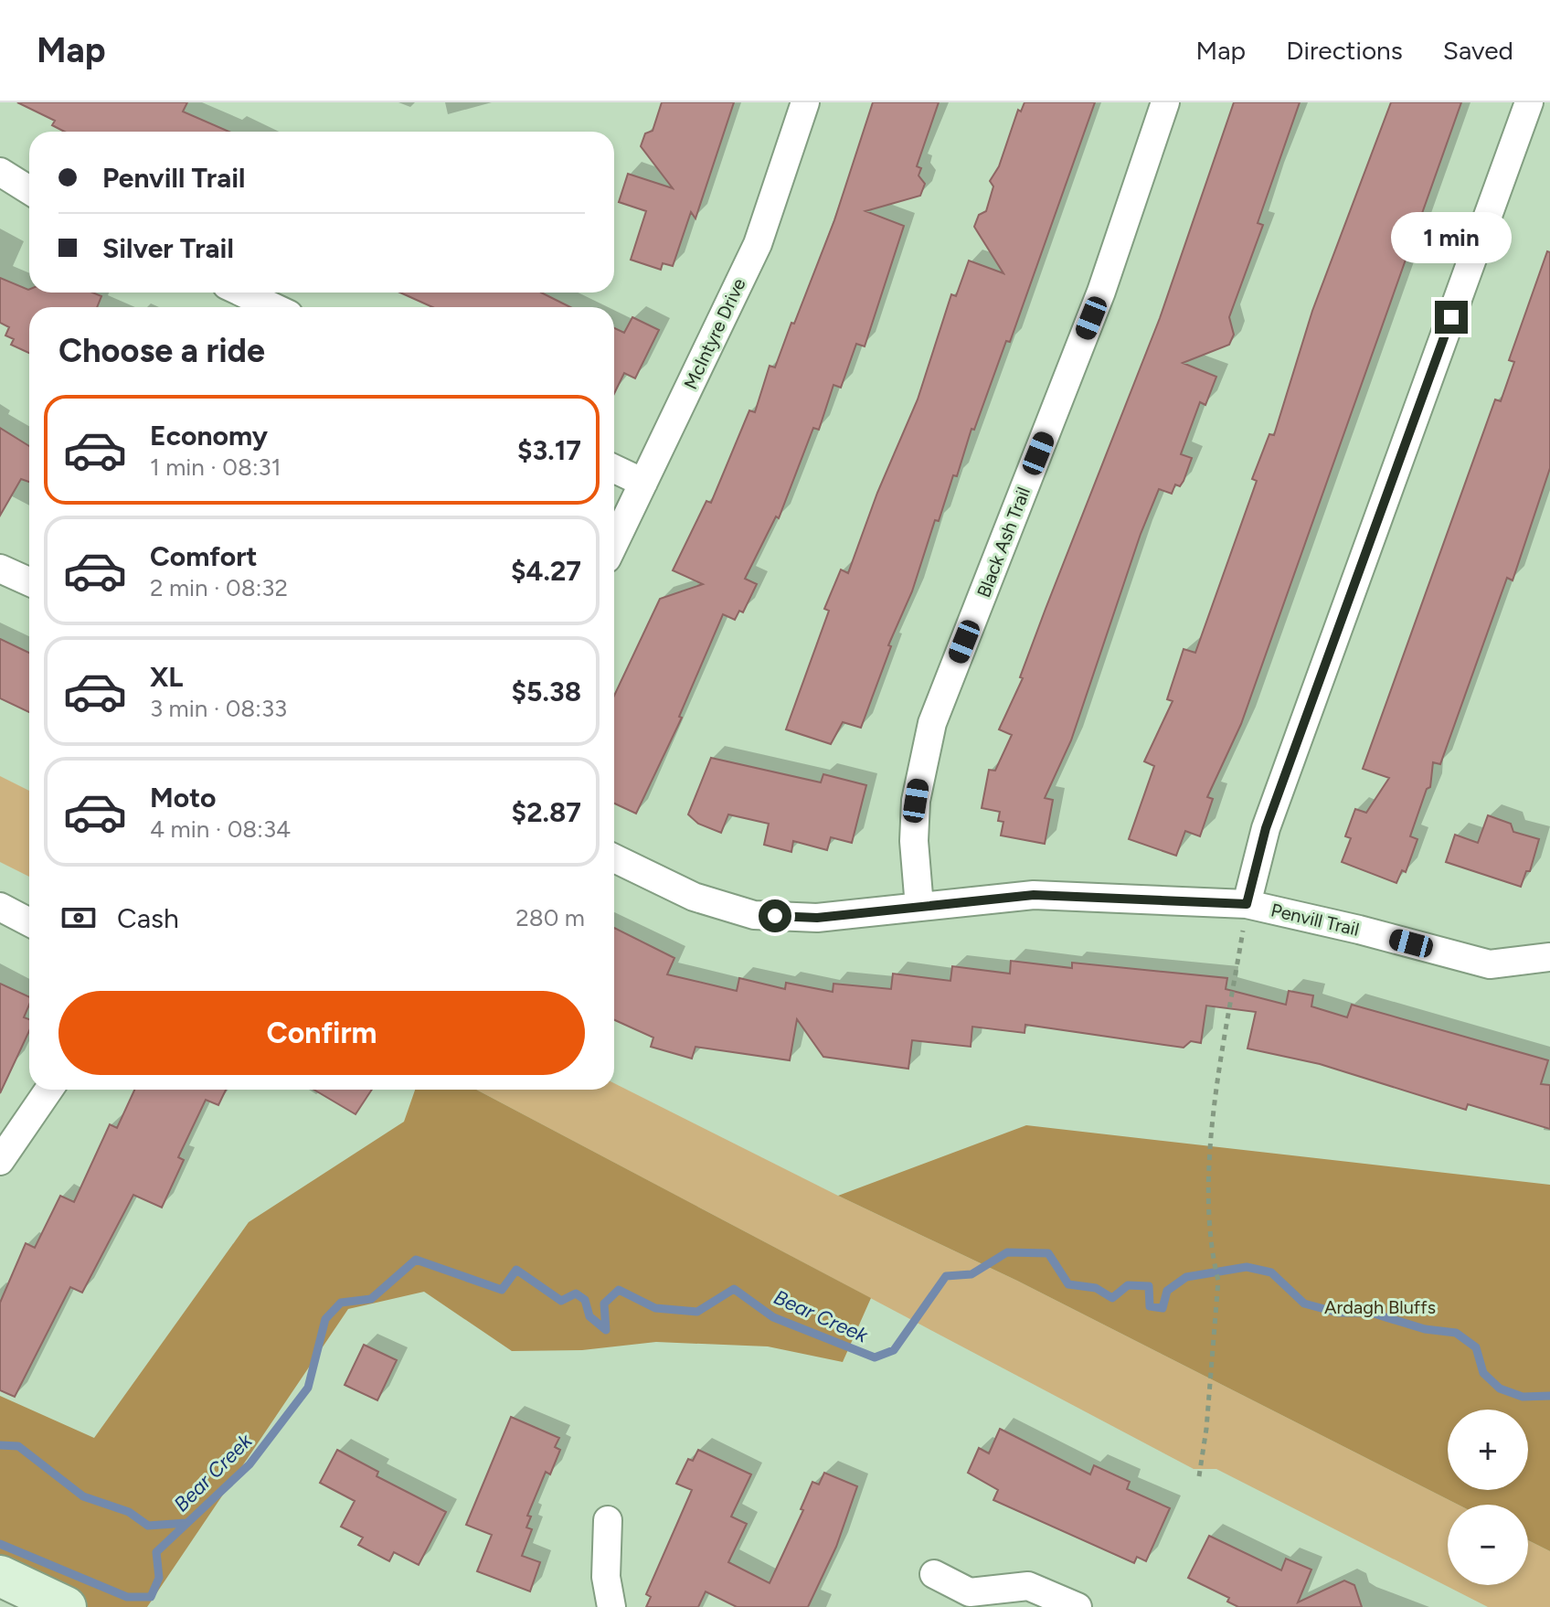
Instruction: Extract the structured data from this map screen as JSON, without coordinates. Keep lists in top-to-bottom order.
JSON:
{
  "streets": {
    "street": ["McIntyre Drive", "Black Ash Trail", "Penvill Trail"]
  },
  "crossings": [
    ["Black Ash Trail", "Penvill Trail"]
  ],
  "water": ["Bear Creek"],
  "parks": ["Ardagh Bluffs"],
  "page": {
    "header": "Map",
    "nav": ["Map", "Directions", "Saved"],
    "banner": ["Penvill Trail", "Silver Trail"],
    "bubble": "1 min",
    "heading": "Choose a ride",
    "list": [
      {
        "name": "Economy",
        "note": "1 min · 08:31",
        "value": "$3.17"
      },
      {
        "name": "Comfort",
        "note": "2 min · 08:32",
        "value": "$4.27"
      },
      {
        "name": "XL",
        "note": "3 min · 08:33",
        "value": "$5.38"
      },
      {
        "name": "Moto",
        "note": "4 min · 08:34",
        "value": "$2.87"
      }
    ],
    "pay": ["Cash", "280 m"],
    "buttons": "Confirm",
    "map_buttons": ["+", "−"]
  }
}
